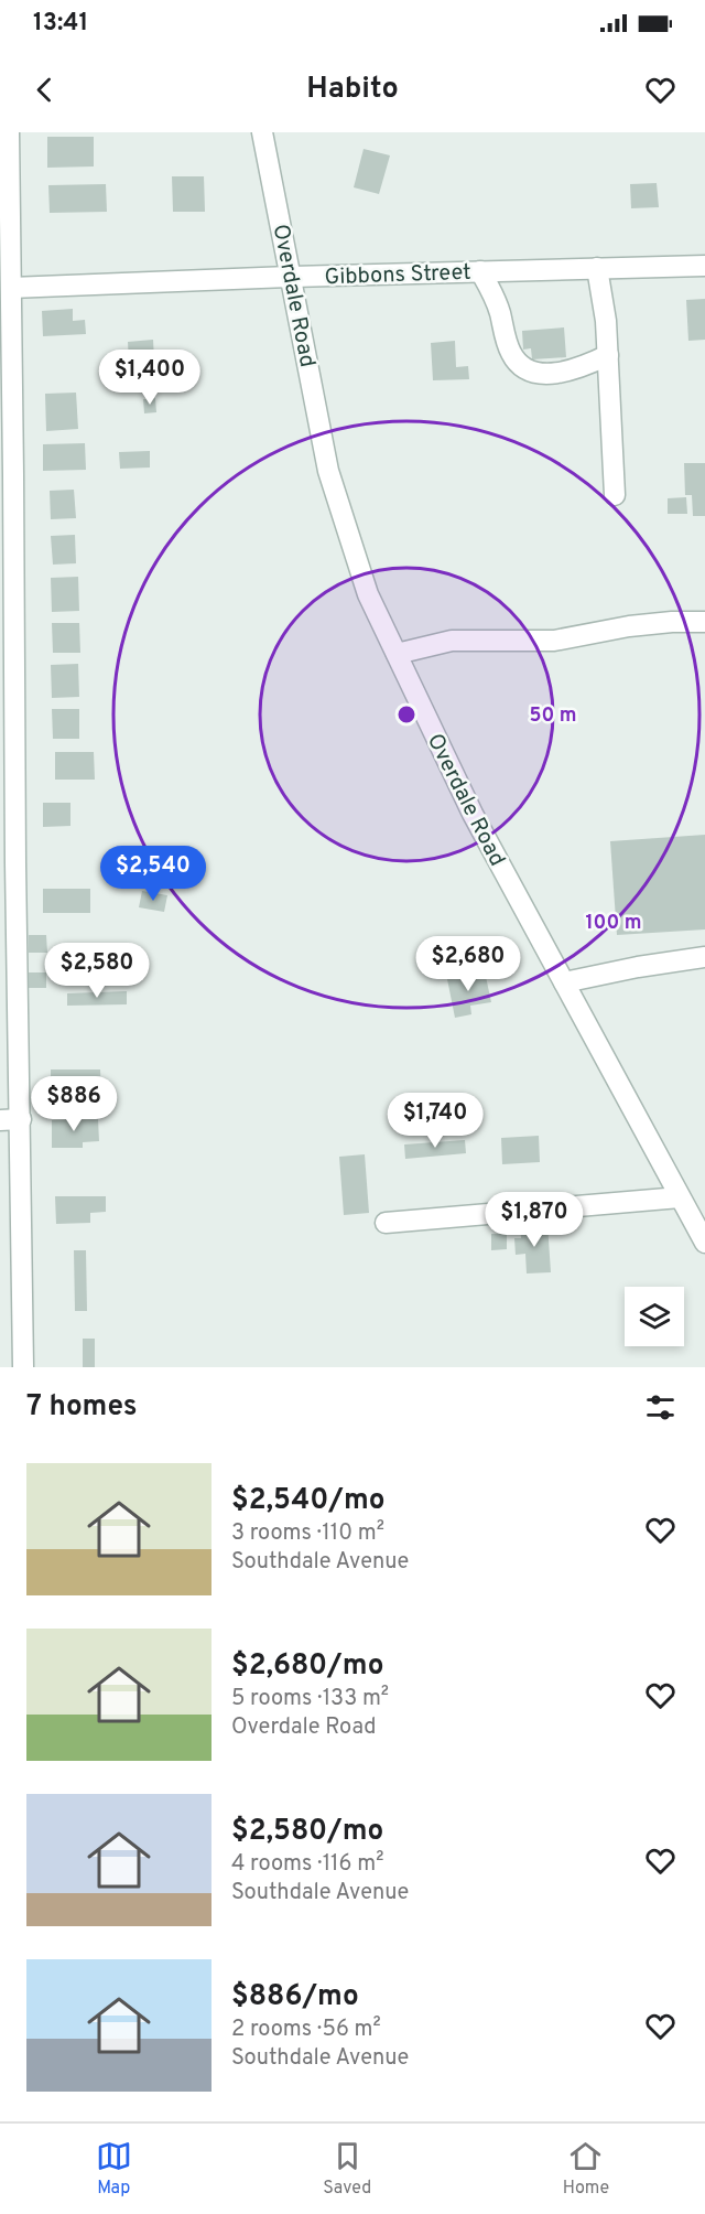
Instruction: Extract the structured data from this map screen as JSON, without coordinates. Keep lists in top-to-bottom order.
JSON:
{
  "streets": {
    "street": ["Gibbons Street", "Overdale Road"]
  },
  "crossings": [
    ["Gibbons Street", "Overdale Road"]
  ],
  "page": {
    "status": "13:41",
    "header": "Habito",
    "price": [
      "$1,400",
      "$2,540",
      "$2,680",
      "$2,580",
      "$886",
      "$1,740",
      "$1,870"
    ],
    "heading": "7 homes",
    "list": [
      {
        "name": "$2,540/mo",
        "note": "3 rooms · 110 m² · Southdale Avenue"
      },
      {
        "name": "$2,680/mo",
        "note": "5 rooms · 133 m² · Overdale Road"
      },
      {
        "name": "$2,580/mo",
        "note": "4 rooms · 116 m² · Southdale Avenue"
      },
      {
        "name": "$886/mo",
        "note": "2 rooms · 56 m² · Southdale Avenue"
      }
    ],
    "tabs": ["Map", "Saved", "Home"]
  },
  "rings": ["50 m", "100 m"]
}
